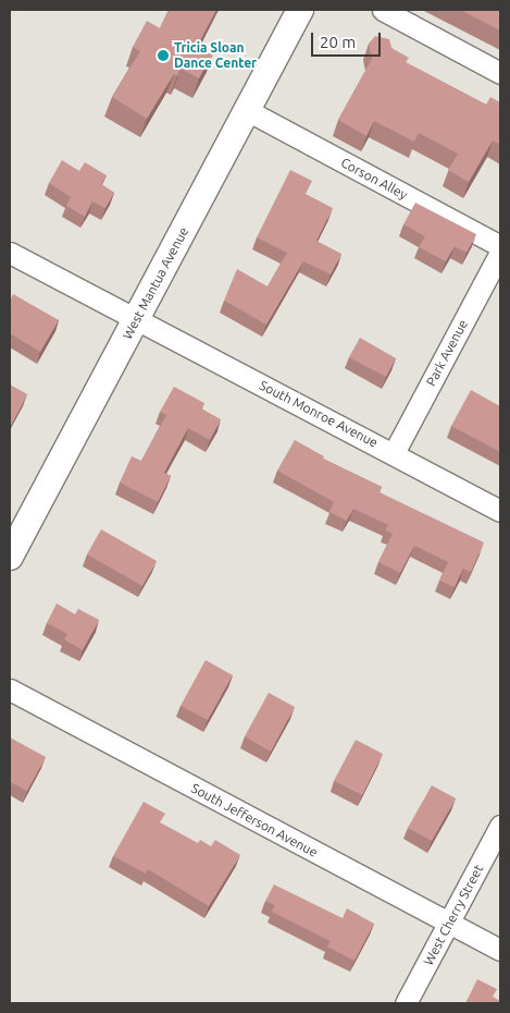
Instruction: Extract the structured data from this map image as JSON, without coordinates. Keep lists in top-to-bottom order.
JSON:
{
  "streets": {
    "street": [
      "Corson Alley",
      "West Mantua Avenue",
      "Park Avenue",
      "South Monroe Avenue",
      "South Jefferson Avenue",
      "West Cherry Street"
    ]
  },
  "crossings": [
    ["Corson Alley", "West Mantua Avenue"],
    ["West Mantua Avenue", "South Monroe Avenue"],
    ["Park Avenue", "South Monroe Avenue"],
    ["South Jefferson Avenue", "West Cherry Street"]
  ],
  "places": ["Tricia Sloan Dance Center"],
  "scale_bar": "20 m"
}
